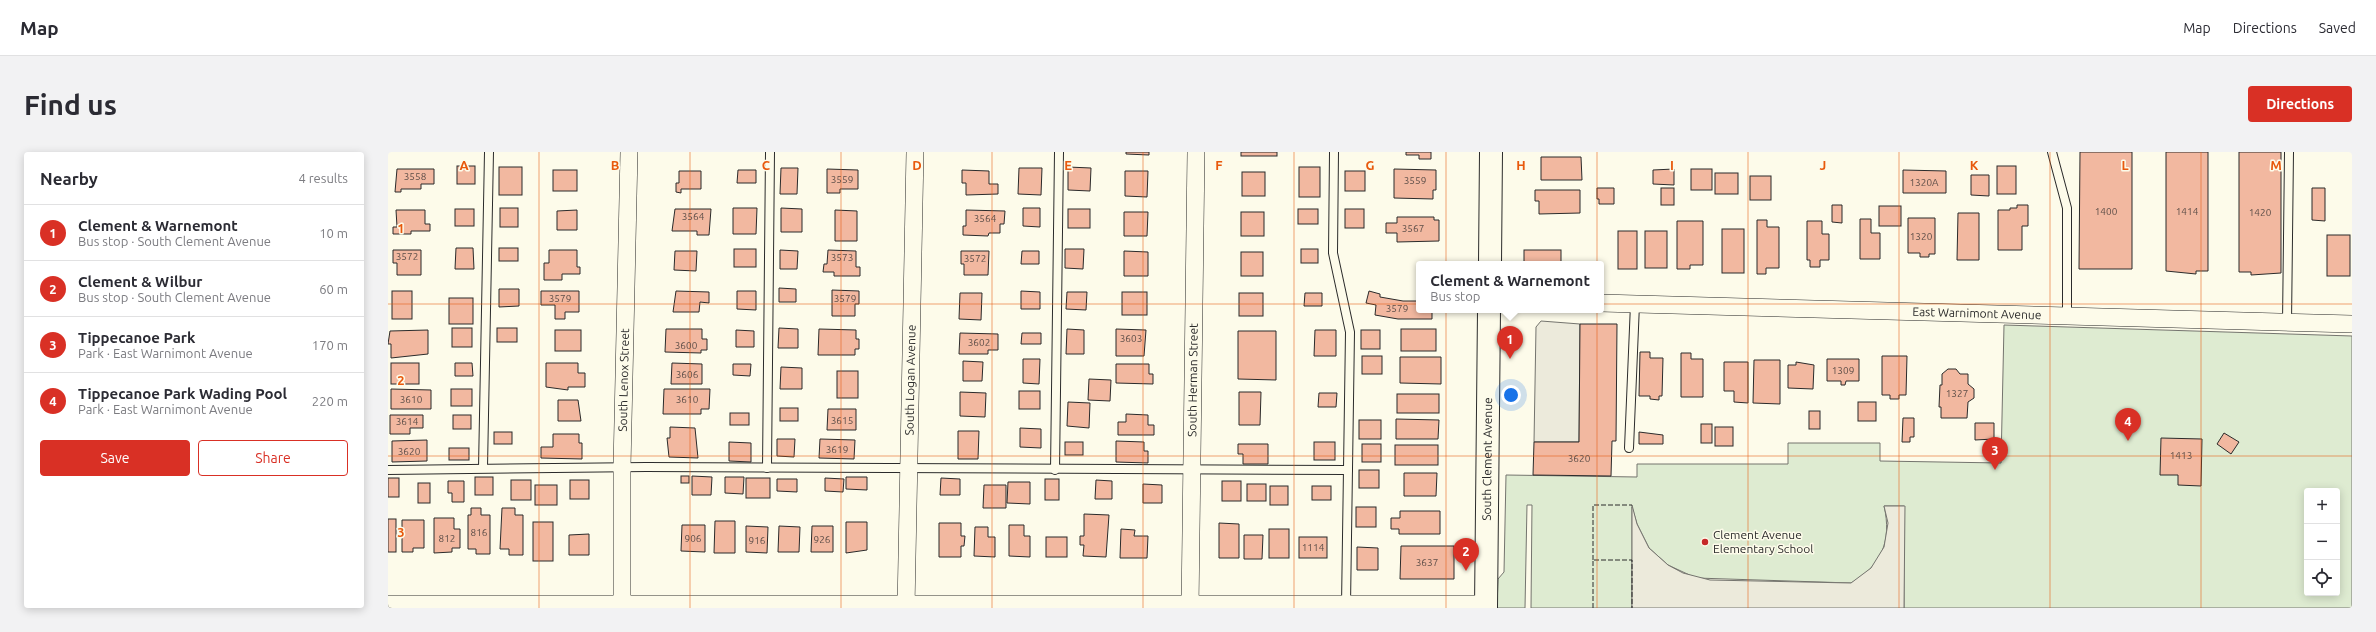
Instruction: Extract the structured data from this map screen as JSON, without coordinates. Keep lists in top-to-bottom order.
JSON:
{
  "streets": {
    "street": [
      "East Warnimont Avenue",
      "South Lenox Street",
      "South Logan Avenue",
      "South Herman Street",
      "South Clement Avenue"
    ]
  },
  "places": ["Clement Avenue Elementary School"],
  "house_numbers": [
    "3558",
    "3559",
    "3559",
    "1320A",
    "1400",
    "1414",
    "1420",
    "3564",
    "3564",
    "3567",
    "1320",
    "3572",
    "3573",
    "3572",
    "3579",
    "3579",
    "3579",
    "3603",
    "3602",
    "3600",
    "1309",
    "3606",
    "1327",
    "3610",
    "3610",
    "3615",
    "3614",
    "3619",
    "3620",
    "1413",
    "3620",
    "816",
    "812",
    "906",
    "926",
    "916",
    "1114",
    "3637"
  ],
  "page": {
    "header": "Map",
    "nav": ["Map", "Directions", "Saved"],
    "buttons": [
      "Directions",
      ["Save", "Share"]
    ],
    "title": "Find us",
    "heading": ["Nearby", "4 results"],
    "list": [
      {
        "mark": "1",
        "name": "Clement & Warnemont",
        "note": "Bus stop · South Clement Avenue",
        "value": "10 m"
      },
      {
        "mark": "2",
        "name": "Clement & Wilbur",
        "note": "Bus stop · South Clement Avenue",
        "value": "60 m"
      },
      {
        "mark": "3",
        "name": "Tippecanoe Park",
        "note": "Park · East Warnimont Avenue",
        "value": "170 m"
      },
      {
        "mark": "4",
        "name": "Tippecanoe Park Wading Pool",
        "note": "Park · East Warnimont Avenue",
        "value": "220 m"
      }
    ],
    "popup": ["Clement & Warnemont", "Bus stop"],
    "pins": [
      "1",
      "4",
      "3",
      "2"
    ],
    "map_buttons": ["+", "−"]
  },
  "grid": {
    "columns": [
      "A",
      "B",
      "C",
      "D",
      "E",
      "F",
      "G",
      "H",
      "I",
      "J",
      "K",
      "L",
      "M"
    ],
    "rows": ["1", "2", "3"]
  }
}
